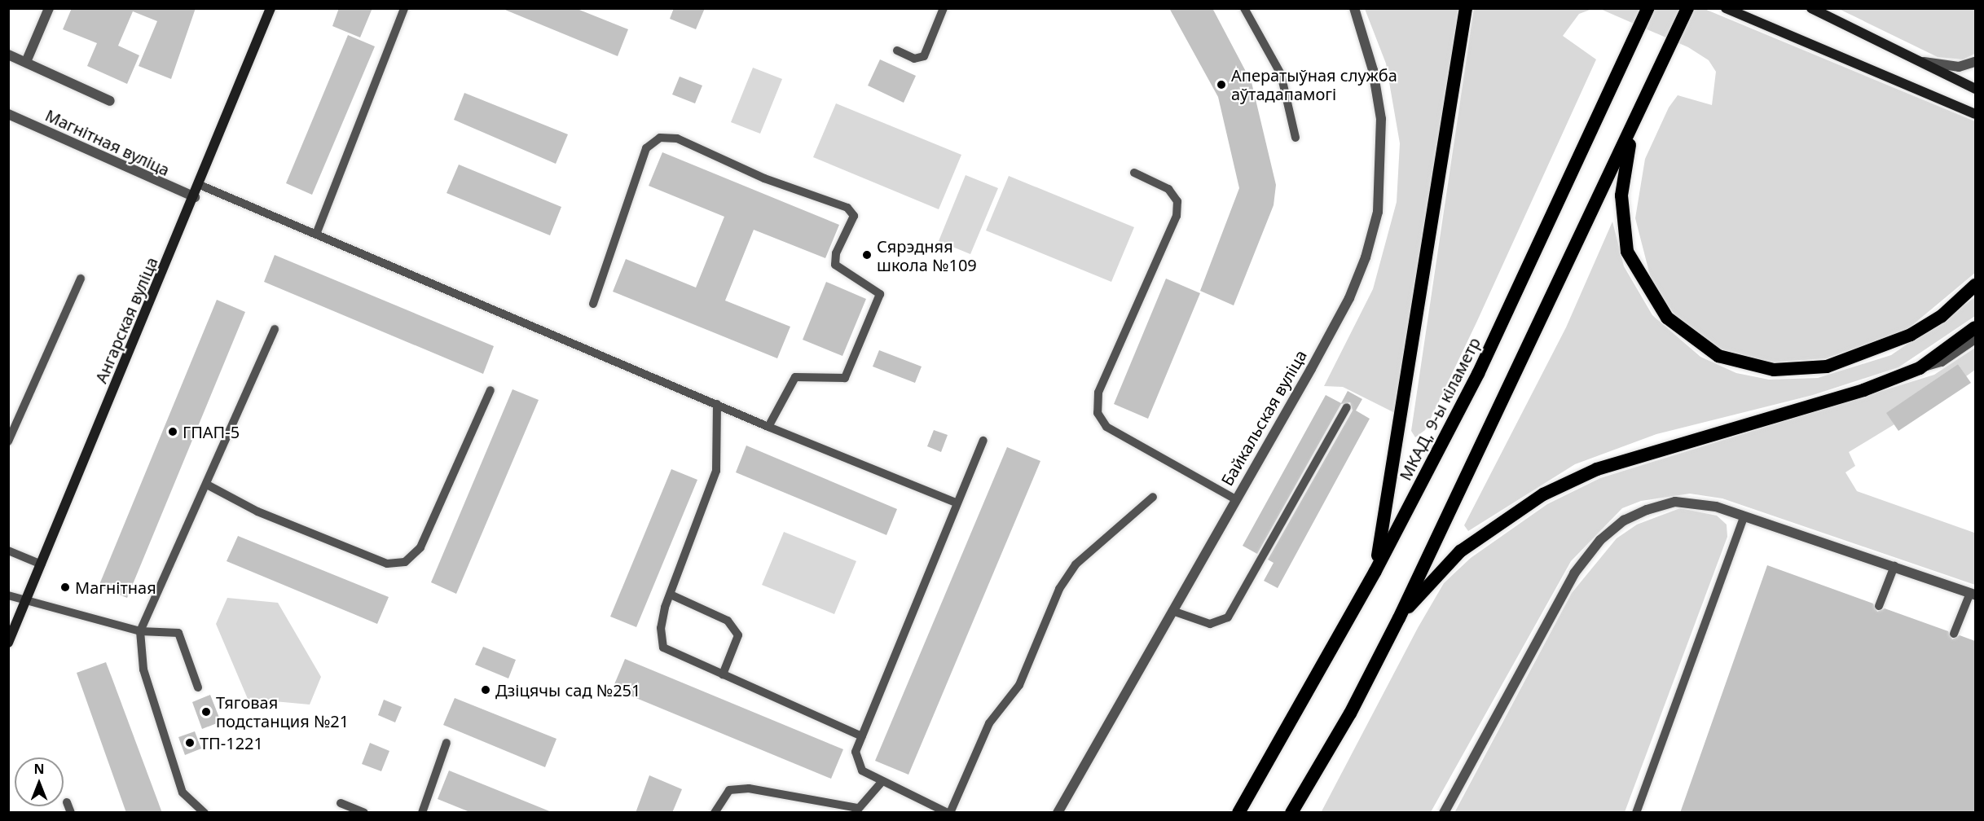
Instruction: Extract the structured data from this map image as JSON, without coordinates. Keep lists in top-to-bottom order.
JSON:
{
  "streets": {
    "highway": ["МКАД, 9-ы кіламетр"],
    "main road": ["Ангарская вуліца"],
    "street": ["Магнітная вуліца", "Байкальская вуліца"]
  },
  "crossings": [
    ["Магнітная вуліца", "Ангарская вуліца"]
  ],
  "places": [
    "Аператыўная служба аўтадапамогі",
    "Сярэдняя школа №109",
    "ГПАП-5",
    "Магнітная",
    "Дзіцячы сад №251",
    "Тяговая подстанция №21",
    "ТП-1221"
  ],
  "north": "top"
}
